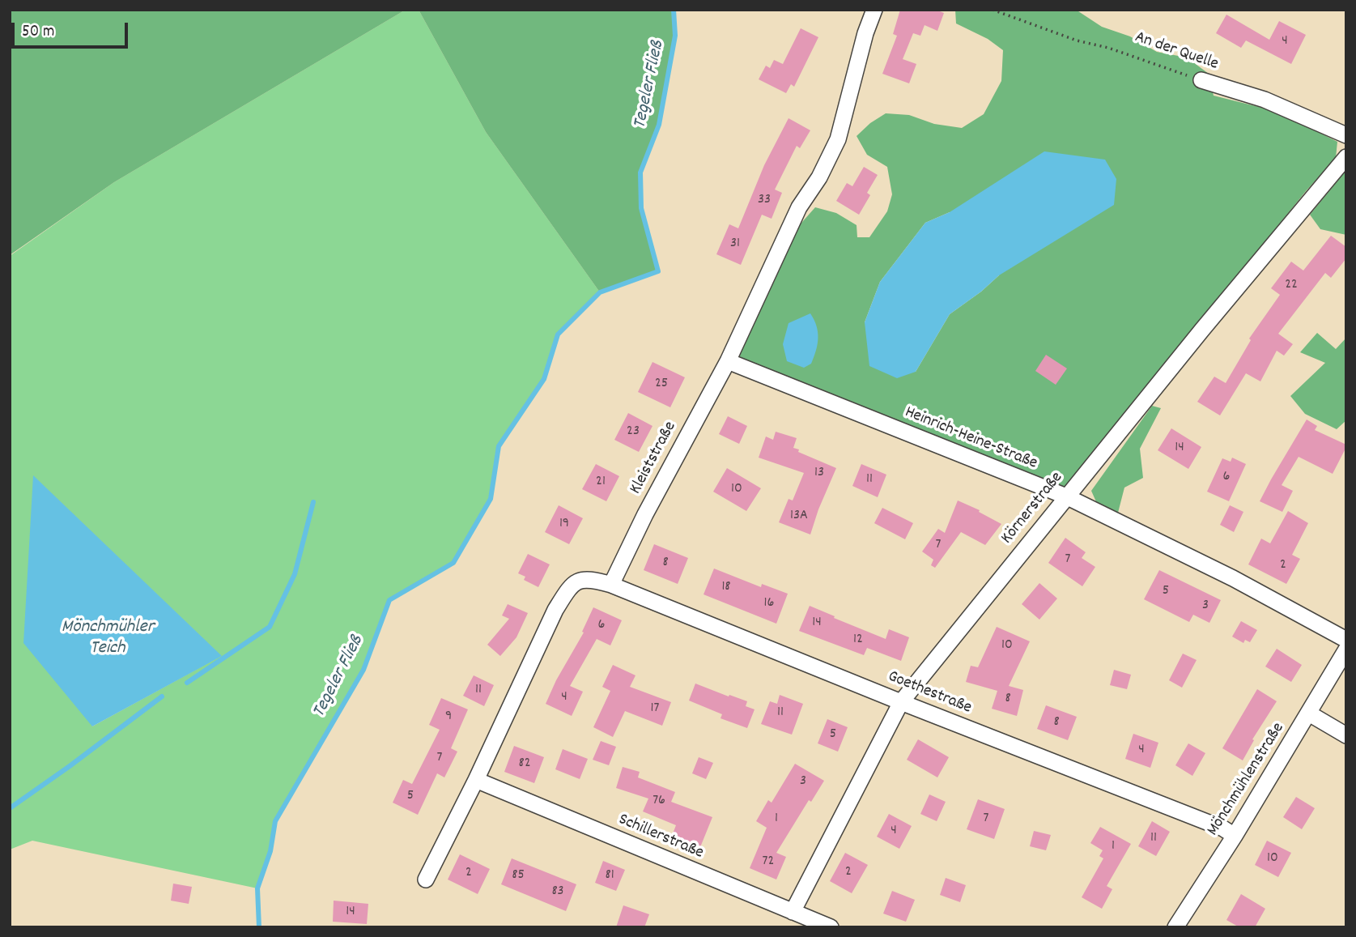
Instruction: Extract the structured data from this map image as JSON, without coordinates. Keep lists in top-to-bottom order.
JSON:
{
  "streets": {
    "street": [
      "An der Quelle",
      "Heinrich-Heine-Straße",
      "Kleiststraße",
      "Körnerstraße",
      "Goethestraße",
      "Mönchmühlenstraße",
      "Schillerstraße"
    ]
  },
  "crossings": [
    ["Heinrich-Heine-Straße", "Kleiststraße"],
    ["Heinrich-Heine-Straße", "Körnerstraße"],
    ["Kleiststraße", "Goethestraße"],
    ["Körnerstraße", "Goethestraße"],
    ["Körnerstraße", "Schillerstraße"],
    ["Goethestraße", "Mönchmühlenstraße"]
  ],
  "water": ["Tegeler Fließ", "Mönchmühler Teich"],
  "house_numbers": [
    "4",
    "33",
    "31",
    "22",
    "25",
    "23",
    "14",
    "13",
    "6",
    "11",
    "21",
    "10",
    "13A",
    "19",
    "7",
    "7",
    "8",
    "2",
    "18",
    "5",
    "16",
    "3",
    "14",
    "6",
    "12",
    "10",
    "11",
    "4",
    "8",
    "17",
    "11",
    "9",
    "8",
    "5",
    "4",
    "7",
    "82",
    "3",
    "5",
    "76",
    "1",
    "7",
    "4",
    "11",
    "1",
    "10",
    "72",
    "2",
    "2",
    "85",
    "81",
    "83",
    "14"
  ],
  "scale_bar": "50 m"
}
